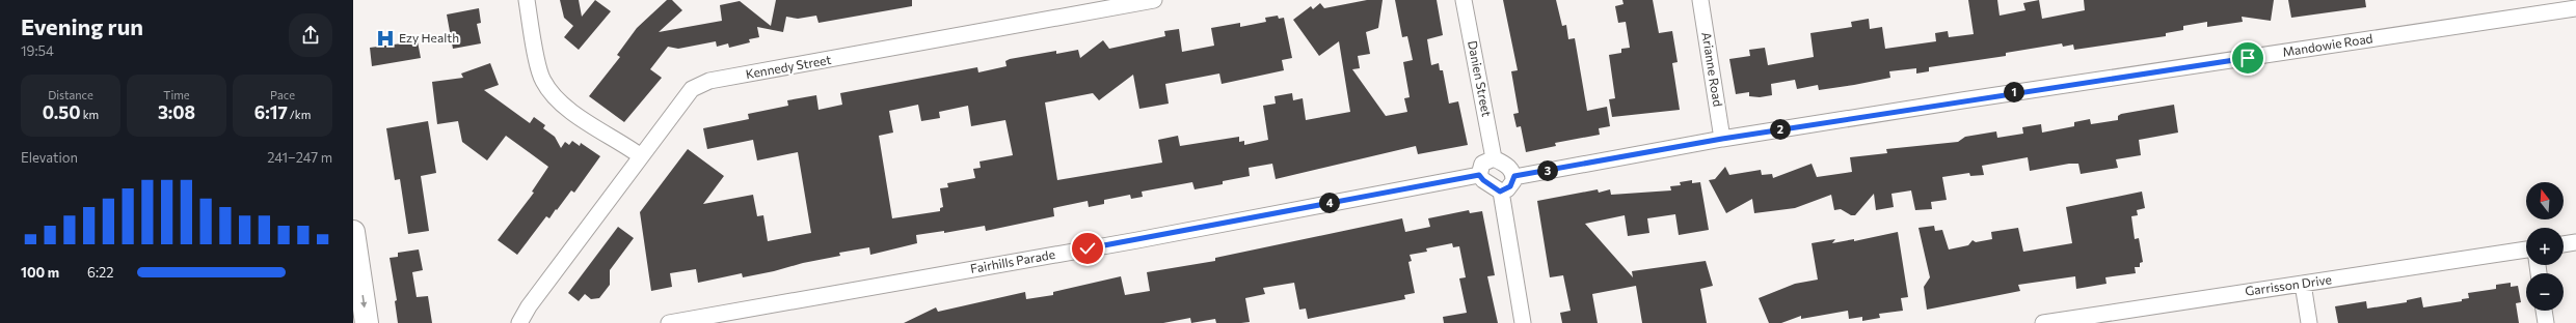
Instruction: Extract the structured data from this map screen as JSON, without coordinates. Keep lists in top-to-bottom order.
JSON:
{
  "streets": {
    "street": [
      "Mandowie Road",
      "Kennedy Street",
      "Arianne Road",
      "Danien Street",
      "Fairhills Parade",
      "Garrisson Drive"
    ]
  },
  "crossings": [
    ["Mandowie Road", "Arianne Road"],
    ["Mandowie Road", "Danien Street"],
    ["Mandowie Road", "Fairhills Parade"],
    ["Danien Street", "Fairhills Parade"]
  ],
  "places": {
    "hospital": ["Ezy Health"]
  },
  "north": "top",
  "page": {
    "heading": ["Evening run", "19:54"],
    "stats": [
      ["Distance", "0.50 km"],
      ["Time", "3:08"],
      ["Pace", "6:17 /km"]
    ],
    "pins": [
      "1",
      "2",
      "3",
      "4"
    ],
    "chart": ["Elevation", "241–247 m"],
    "map_buttons": ["+", "−"],
    "list": [
      {
        "name": "100 m",
        "note": "6:22"
      }
    ]
  }
}
